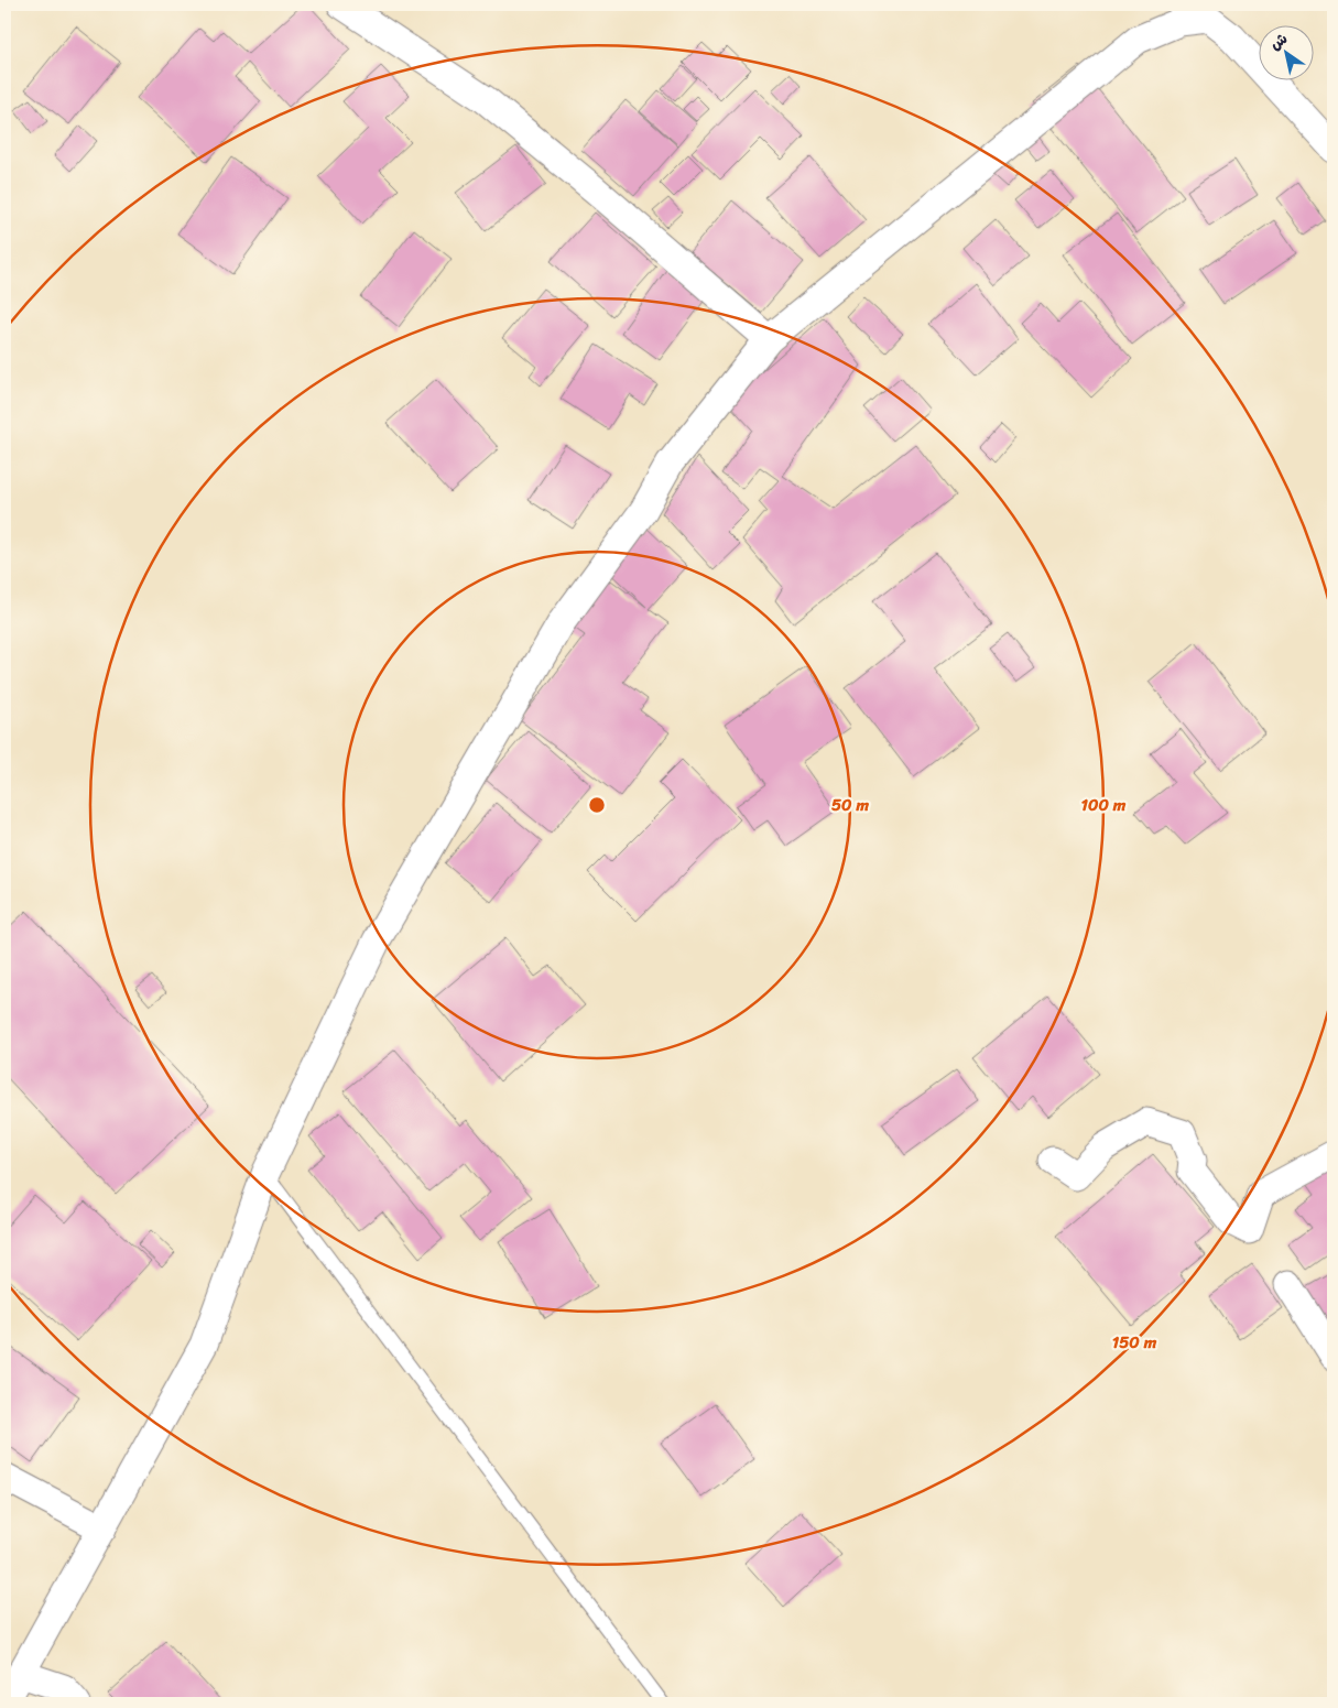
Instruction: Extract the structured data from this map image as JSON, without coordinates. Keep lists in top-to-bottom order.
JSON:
{
  "north": "top left",
  "rings": ["50 m", "100 m", "150 m"]
}
